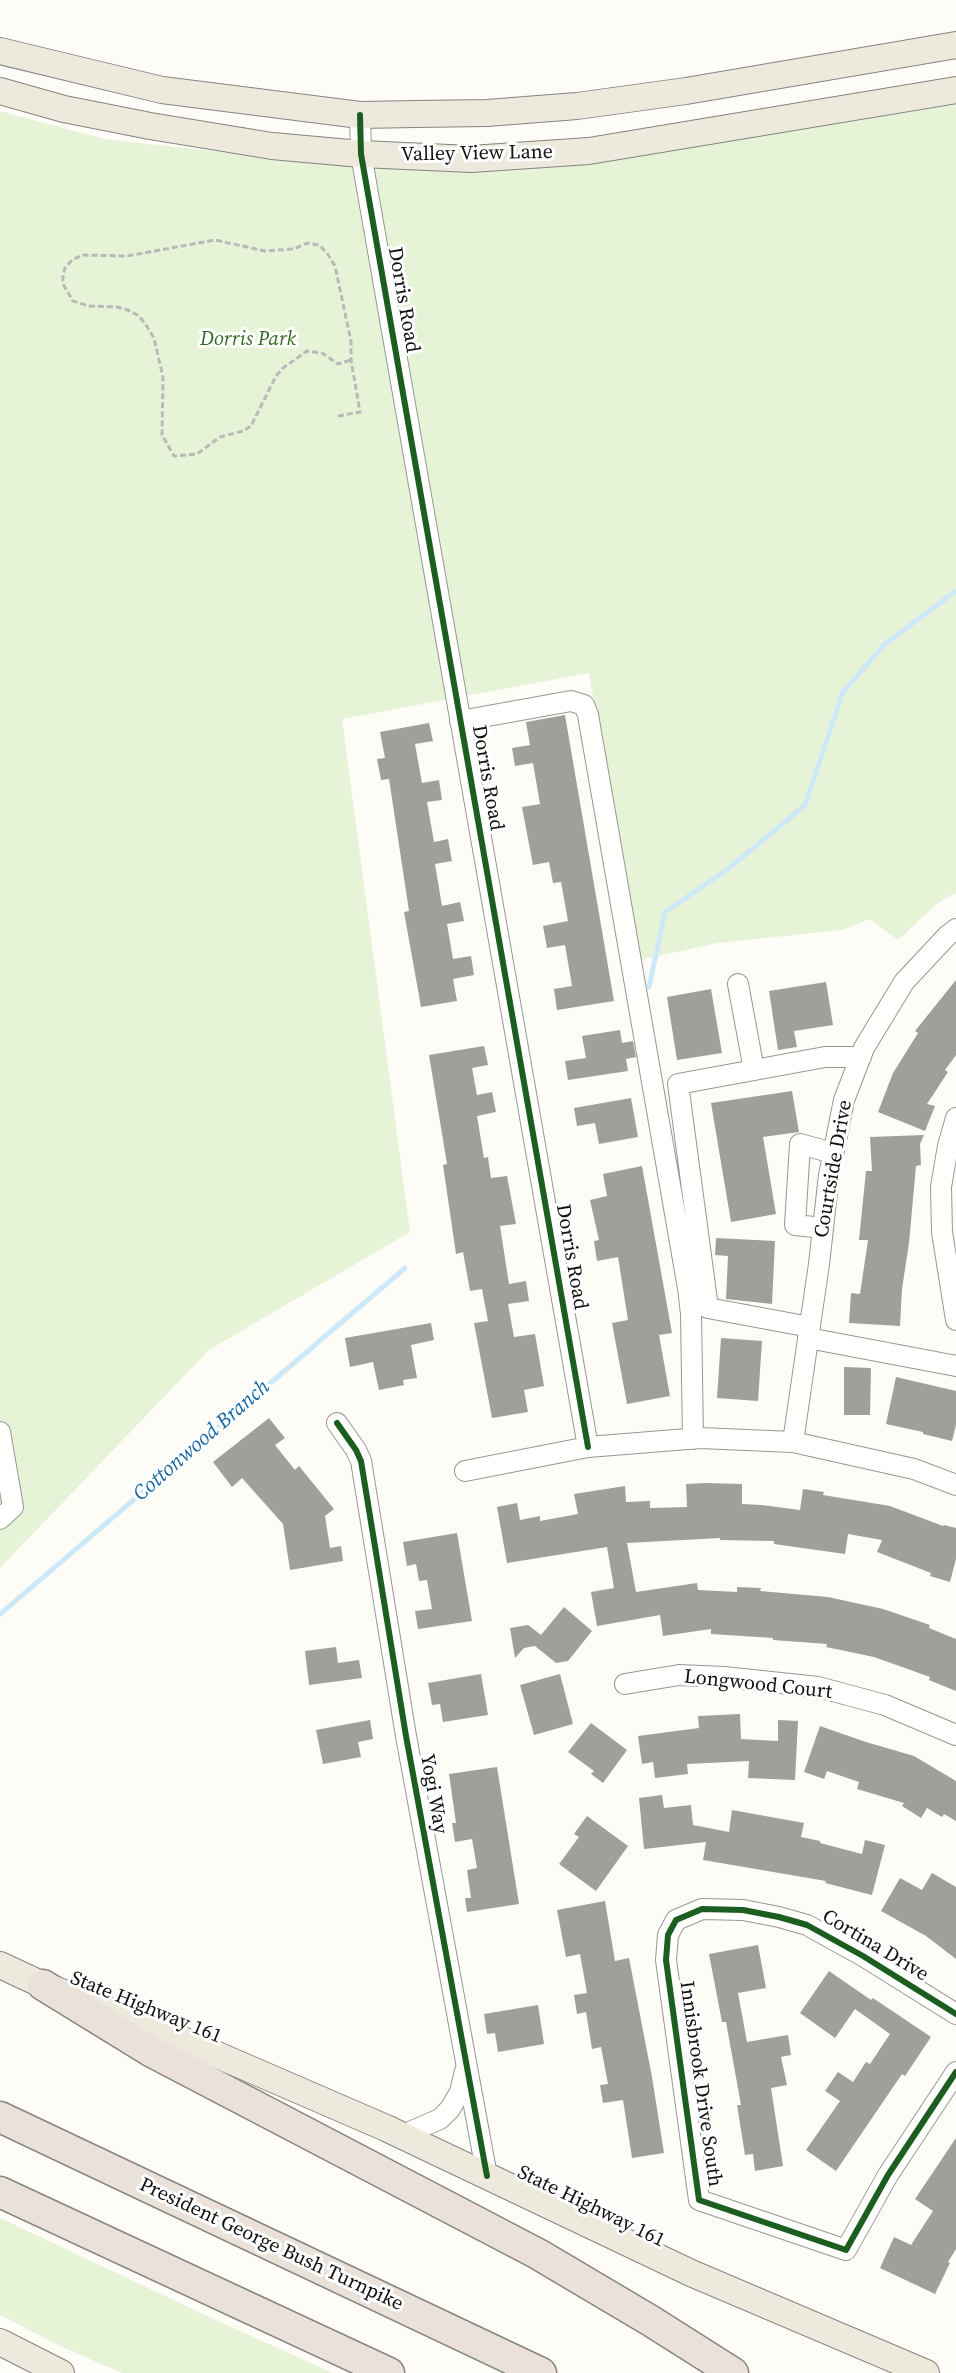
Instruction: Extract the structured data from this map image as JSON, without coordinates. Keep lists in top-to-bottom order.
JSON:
{
  "streets": {
    "highway": ["President George Bush Turnpike"],
    "main road": ["Valley View Lane", "State Highway 161"],
    "street": [
      "Dorris Road",
      "Courtside Drive",
      "Longwood Court",
      "Yogi Way",
      "Cortina Drive",
      "Innisbrook Drive South"
    ]
  },
  "crossings": [
    ["Valley View Lane", "Dorris Road"],
    ["Yogi Way", "State Highway 161"],
    ["Cortina Drive", "Innisbrook Drive South"]
  ],
  "water": ["Cottonwood Branch"],
  "parks": ["Dorris Park"]
}
